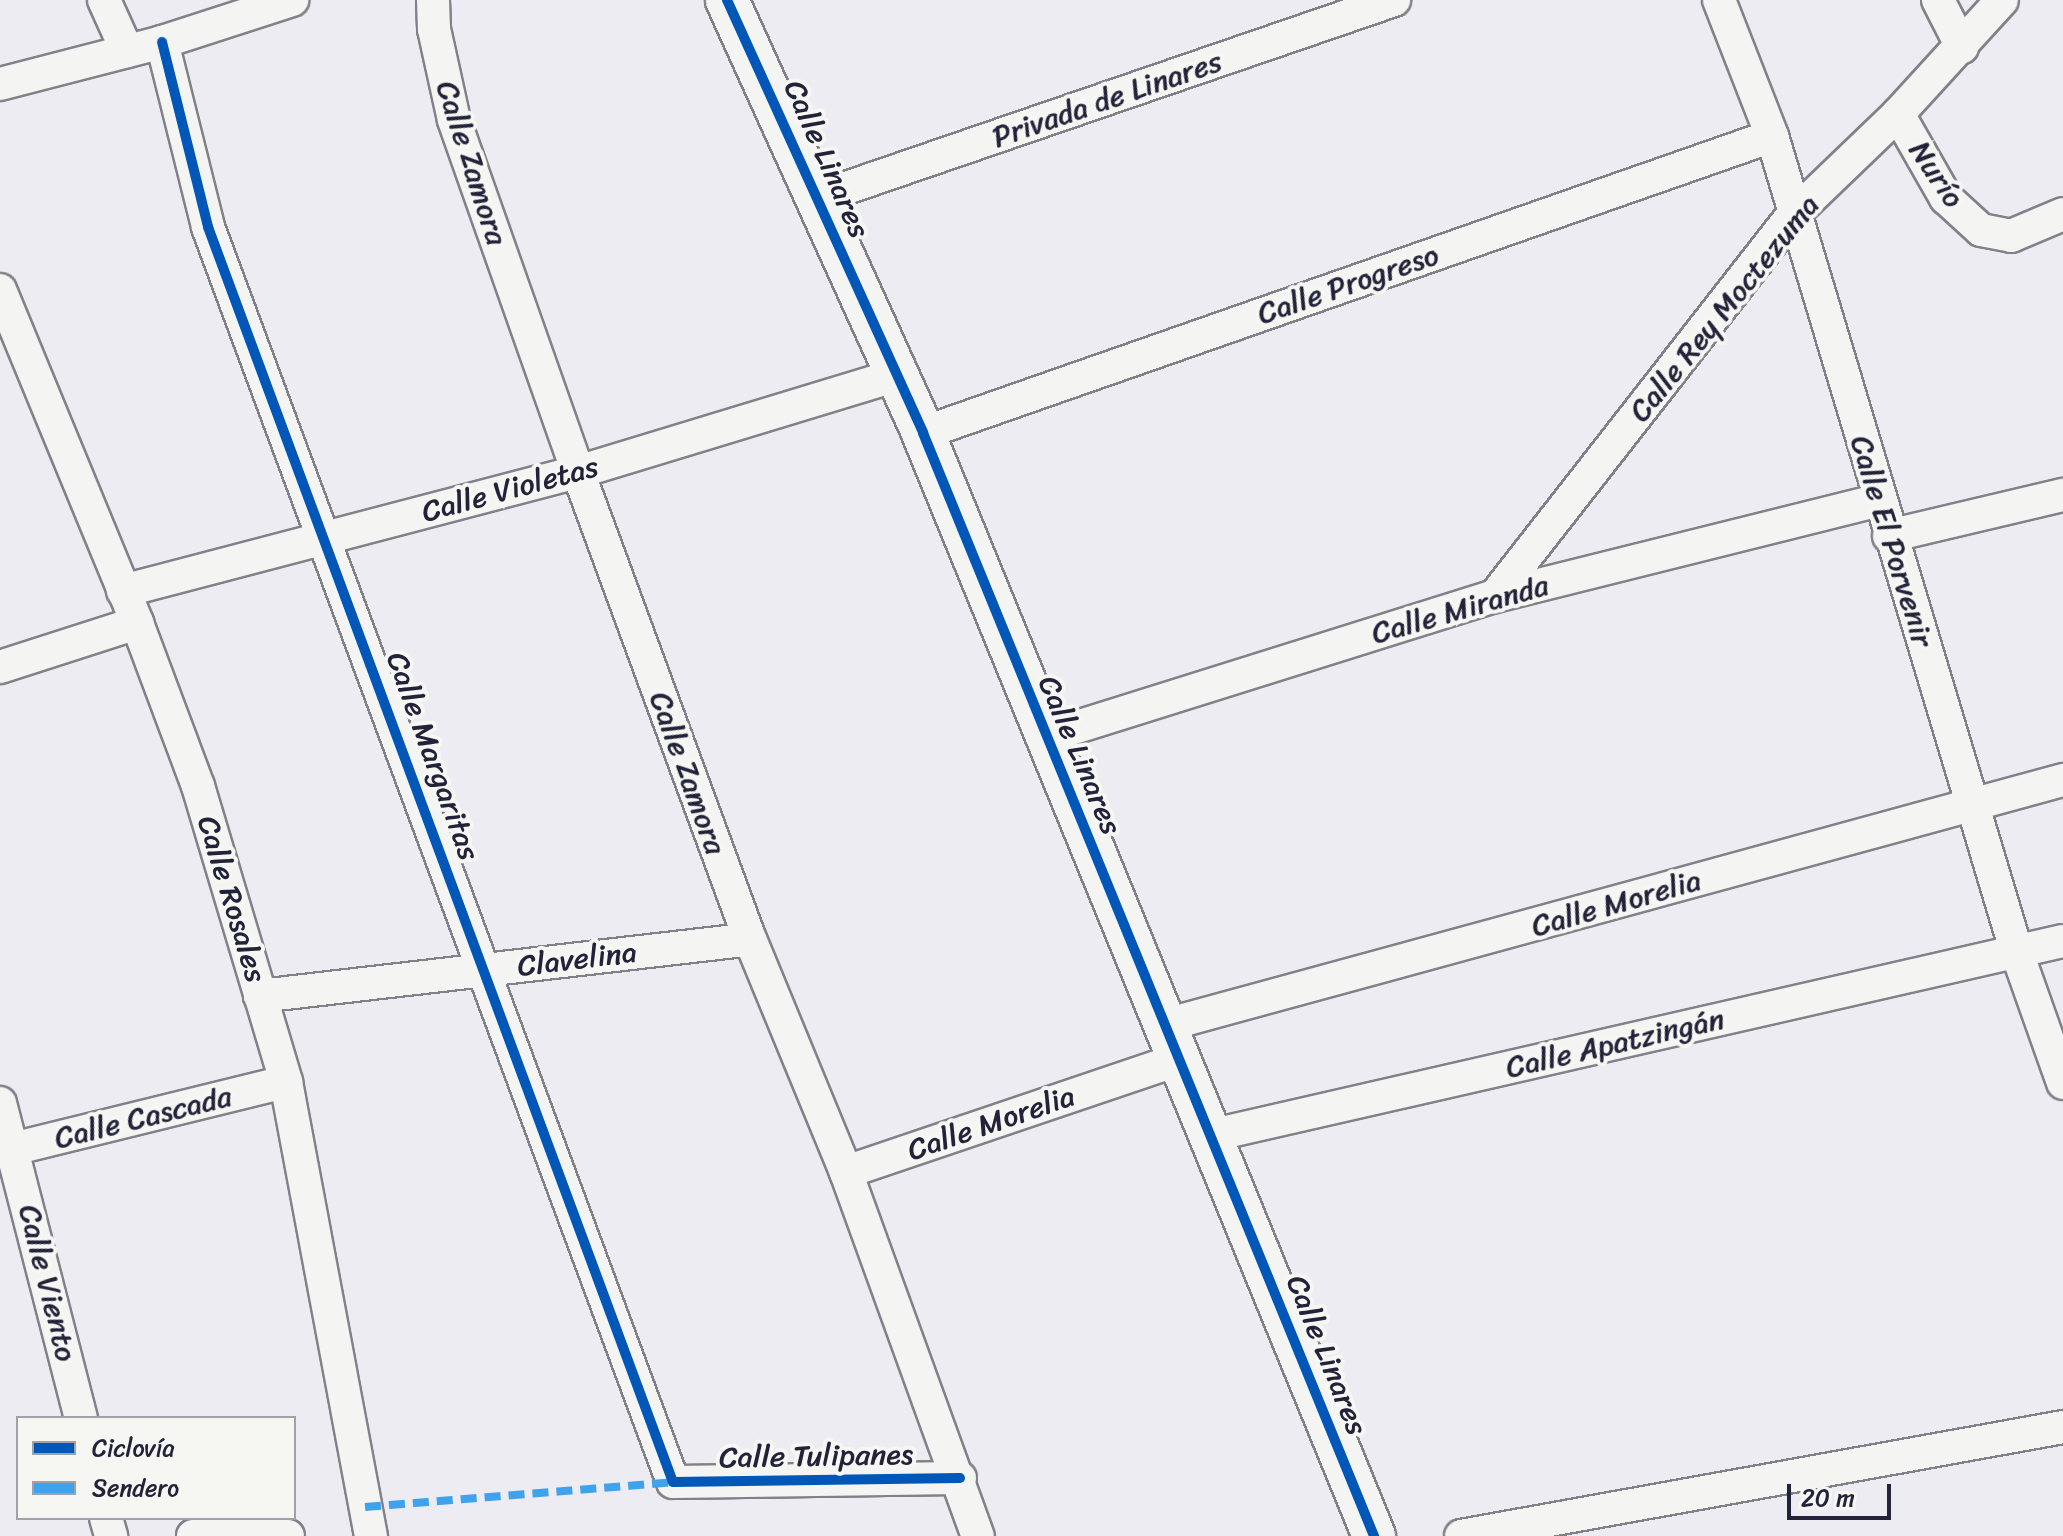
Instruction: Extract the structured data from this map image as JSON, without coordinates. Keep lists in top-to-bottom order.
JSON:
{
  "streets": {
    "street": [
      "Privada de Linares",
      "Calle Linares",
      "Calle Zamora",
      "Nurío",
      "Calle Progreso",
      "Calle Rey Moctezuma",
      "Calle Violetas",
      "Calle El Porvenir",
      "Calle Miranda",
      "Calle Margaritas",
      "Calle Rosales",
      "Calle Morelia",
      "Clavelina",
      "Calle Apatzingán",
      "Calle Cascada",
      "Calle Viento",
      "Calle Tulipanes"
    ]
  },
  "crossings": [
    ["Privada de Linares", "Calle Linares"],
    ["Calle Linares", "Calle Progreso"],
    ["Calle Linares", "Calle Violetas"],
    ["Calle Linares", "Calle Miranda"],
    ["Calle Linares", "Calle Morelia"],
    ["Calle Linares", "Calle Apatzingán"],
    ["Calle Zamora", "Calle Violetas"],
    ["Calle Zamora", "Calle Morelia"],
    ["Calle Zamora", "Clavelina"],
    ["Calle Zamora", "Calle Tulipanes"],
    ["Nurío", "Calle Rey Moctezuma"],
    ["Calle Progreso", "Calle El Porvenir"],
    ["Calle Rey Moctezuma", "Calle El Porvenir"],
    ["Calle Rey Moctezuma", "Calle Miranda"],
    ["Calle Violetas", "Calle Margaritas"],
    ["Calle Violetas", "Calle Rosales"],
    ["Calle El Porvenir", "Calle Miranda"],
    ["Calle El Porvenir", "Calle Morelia"],
    ["Calle El Porvenir", "Calle Apatzingán"],
    ["Calle Margaritas", "Clavelina"],
    ["Calle Margaritas", "Calle Tulipanes"],
    ["Calle Rosales", "Clavelina"],
    ["Calle Rosales", "Calle Cascada"],
    ["Calle Cascada", "Calle Viento"]
  ],
  "legend": ["Ciclovía", "Sendero"],
  "scale_bar": "20 m"
}
